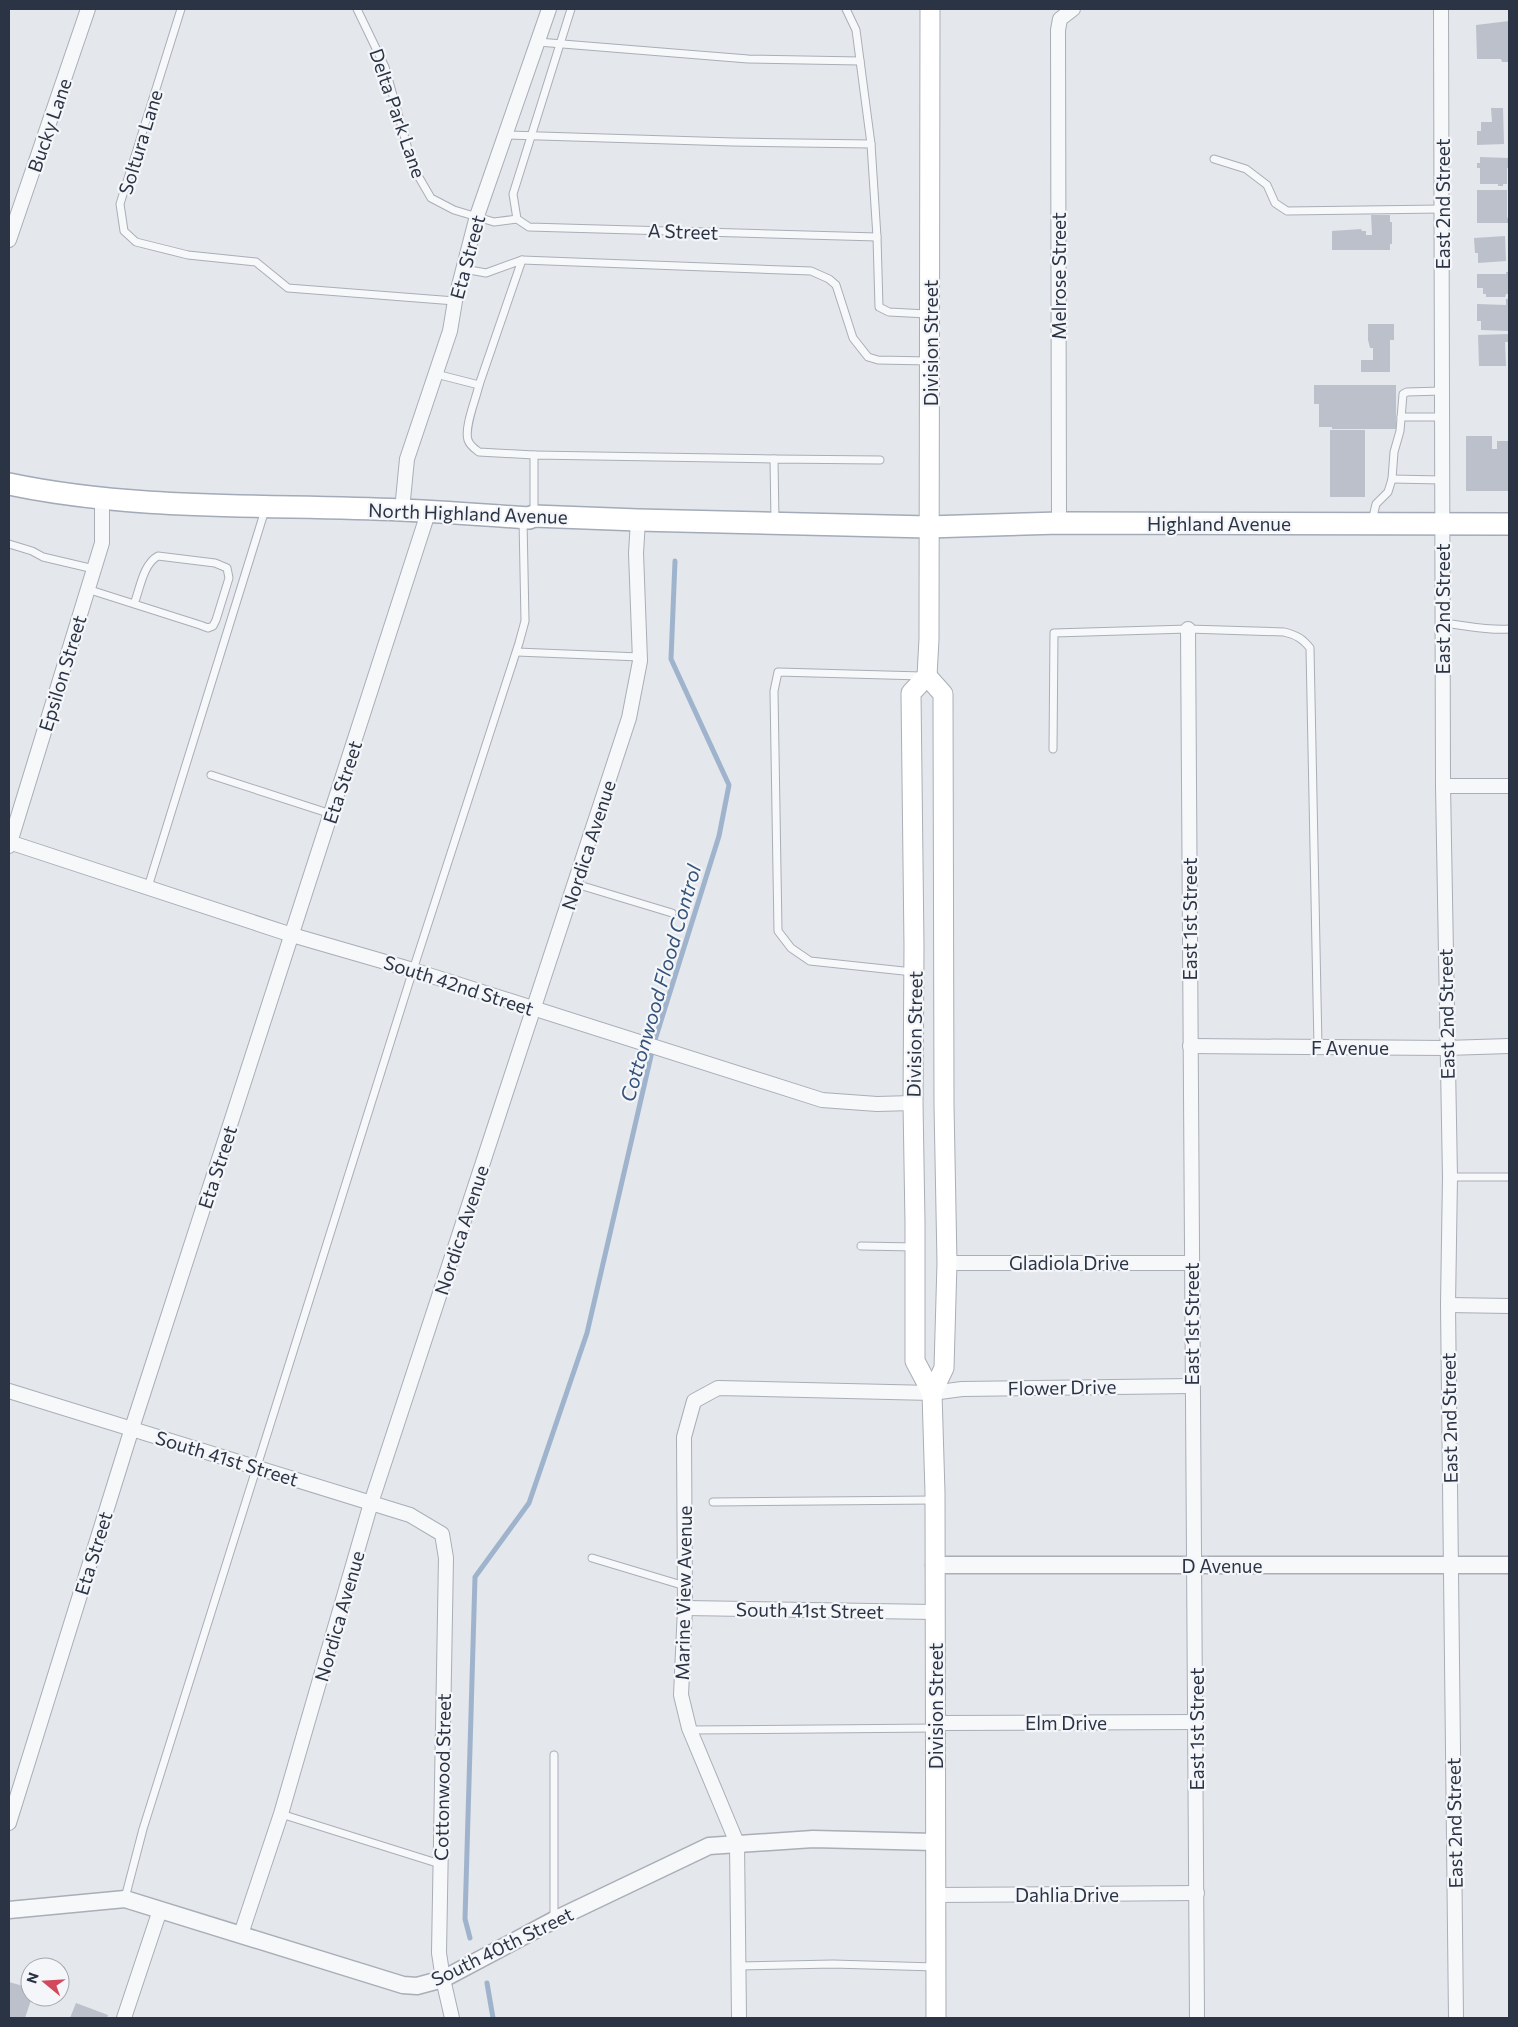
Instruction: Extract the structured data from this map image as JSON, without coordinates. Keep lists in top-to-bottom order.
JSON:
{
  "streets": {
    "main road": ["Division Street", "North Highland Avenue", "Highland Avenue"],
    "street": [
      "Bucky Lane",
      "East 2nd Street",
      "Eta Street",
      "Melrose Street",
      "Epsilon Street",
      "Nordica Avenue",
      "East 1st Street",
      "South 42nd Street",
      "F Avenue",
      "Gladiola Drive",
      "Flower Drive",
      "South 41st Street",
      "D Avenue",
      "Marine View Avenue",
      "Elm Drive",
      "Cottonwood Street",
      "Dahlia Drive",
      "South 40th Street"
    ],
    "lane": ["Delta Park Lane", "Soltura Lane", "A Street"]
  },
  "crossings": [
    ["Delta Park Lane", "A Street"],
    ["Delta Park Lane", "Eta Street"],
    ["Soltura Lane", "Eta Street"],
    ["East 2nd Street", "Highland Avenue"],
    ["East 2nd Street", "F Avenue"],
    ["East 2nd Street", "D Avenue"],
    ["Eta Street", "North Highland Avenue"],
    ["Eta Street", "South 42nd Street"],
    ["Eta Street", "South 41st Street"],
    ["Melrose Street", "Highland Avenue"],
    ["Division Street", "North Highland Avenue"],
    ["Division Street", "Highland Avenue"],
    ["Division Street", "South 42nd Street"],
    ["Division Street", "Gladiola Drive"],
    ["Division Street", "Flower Drive"],
    ["Division Street", "South 41st Street"],
    ["Division Street", "D Avenue"],
    ["Division Street", "Marine View Avenue"],
    ["Division Street", "Elm Drive"],
    ["Division Street", "Dahlia Drive"],
    ["Division Street", "South 40th Street"],
    ["North Highland Avenue", "Highland Avenue"],
    ["North Highland Avenue", "Epsilon Street"],
    ["North Highland Avenue", "Nordica Avenue"],
    ["Epsilon Street", "South 42nd Street"],
    ["Nordica Avenue", "South 42nd Street"],
    ["Nordica Avenue", "South 41st Street"],
    ["Nordica Avenue", "South 40th Street"],
    ["East 1st Street", "F Avenue"],
    ["East 1st Street", "Gladiola Drive"],
    ["East 1st Street", "Flower Drive"],
    ["East 1st Street", "D Avenue"],
    ["East 1st Street", "Elm Drive"],
    ["East 1st Street", "Dahlia Drive"],
    ["Flower Drive", "Marine View Avenue"],
    ["South 41st Street", "Marine View Avenue"],
    ["South 41st Street", "Cottonwood Street"],
    ["Marine View Avenue", "South 40th Street"],
    ["Cottonwood Street", "South 40th Street"]
  ],
  "water": ["Cottonwood Flood Control"],
  "north": "left"
}
